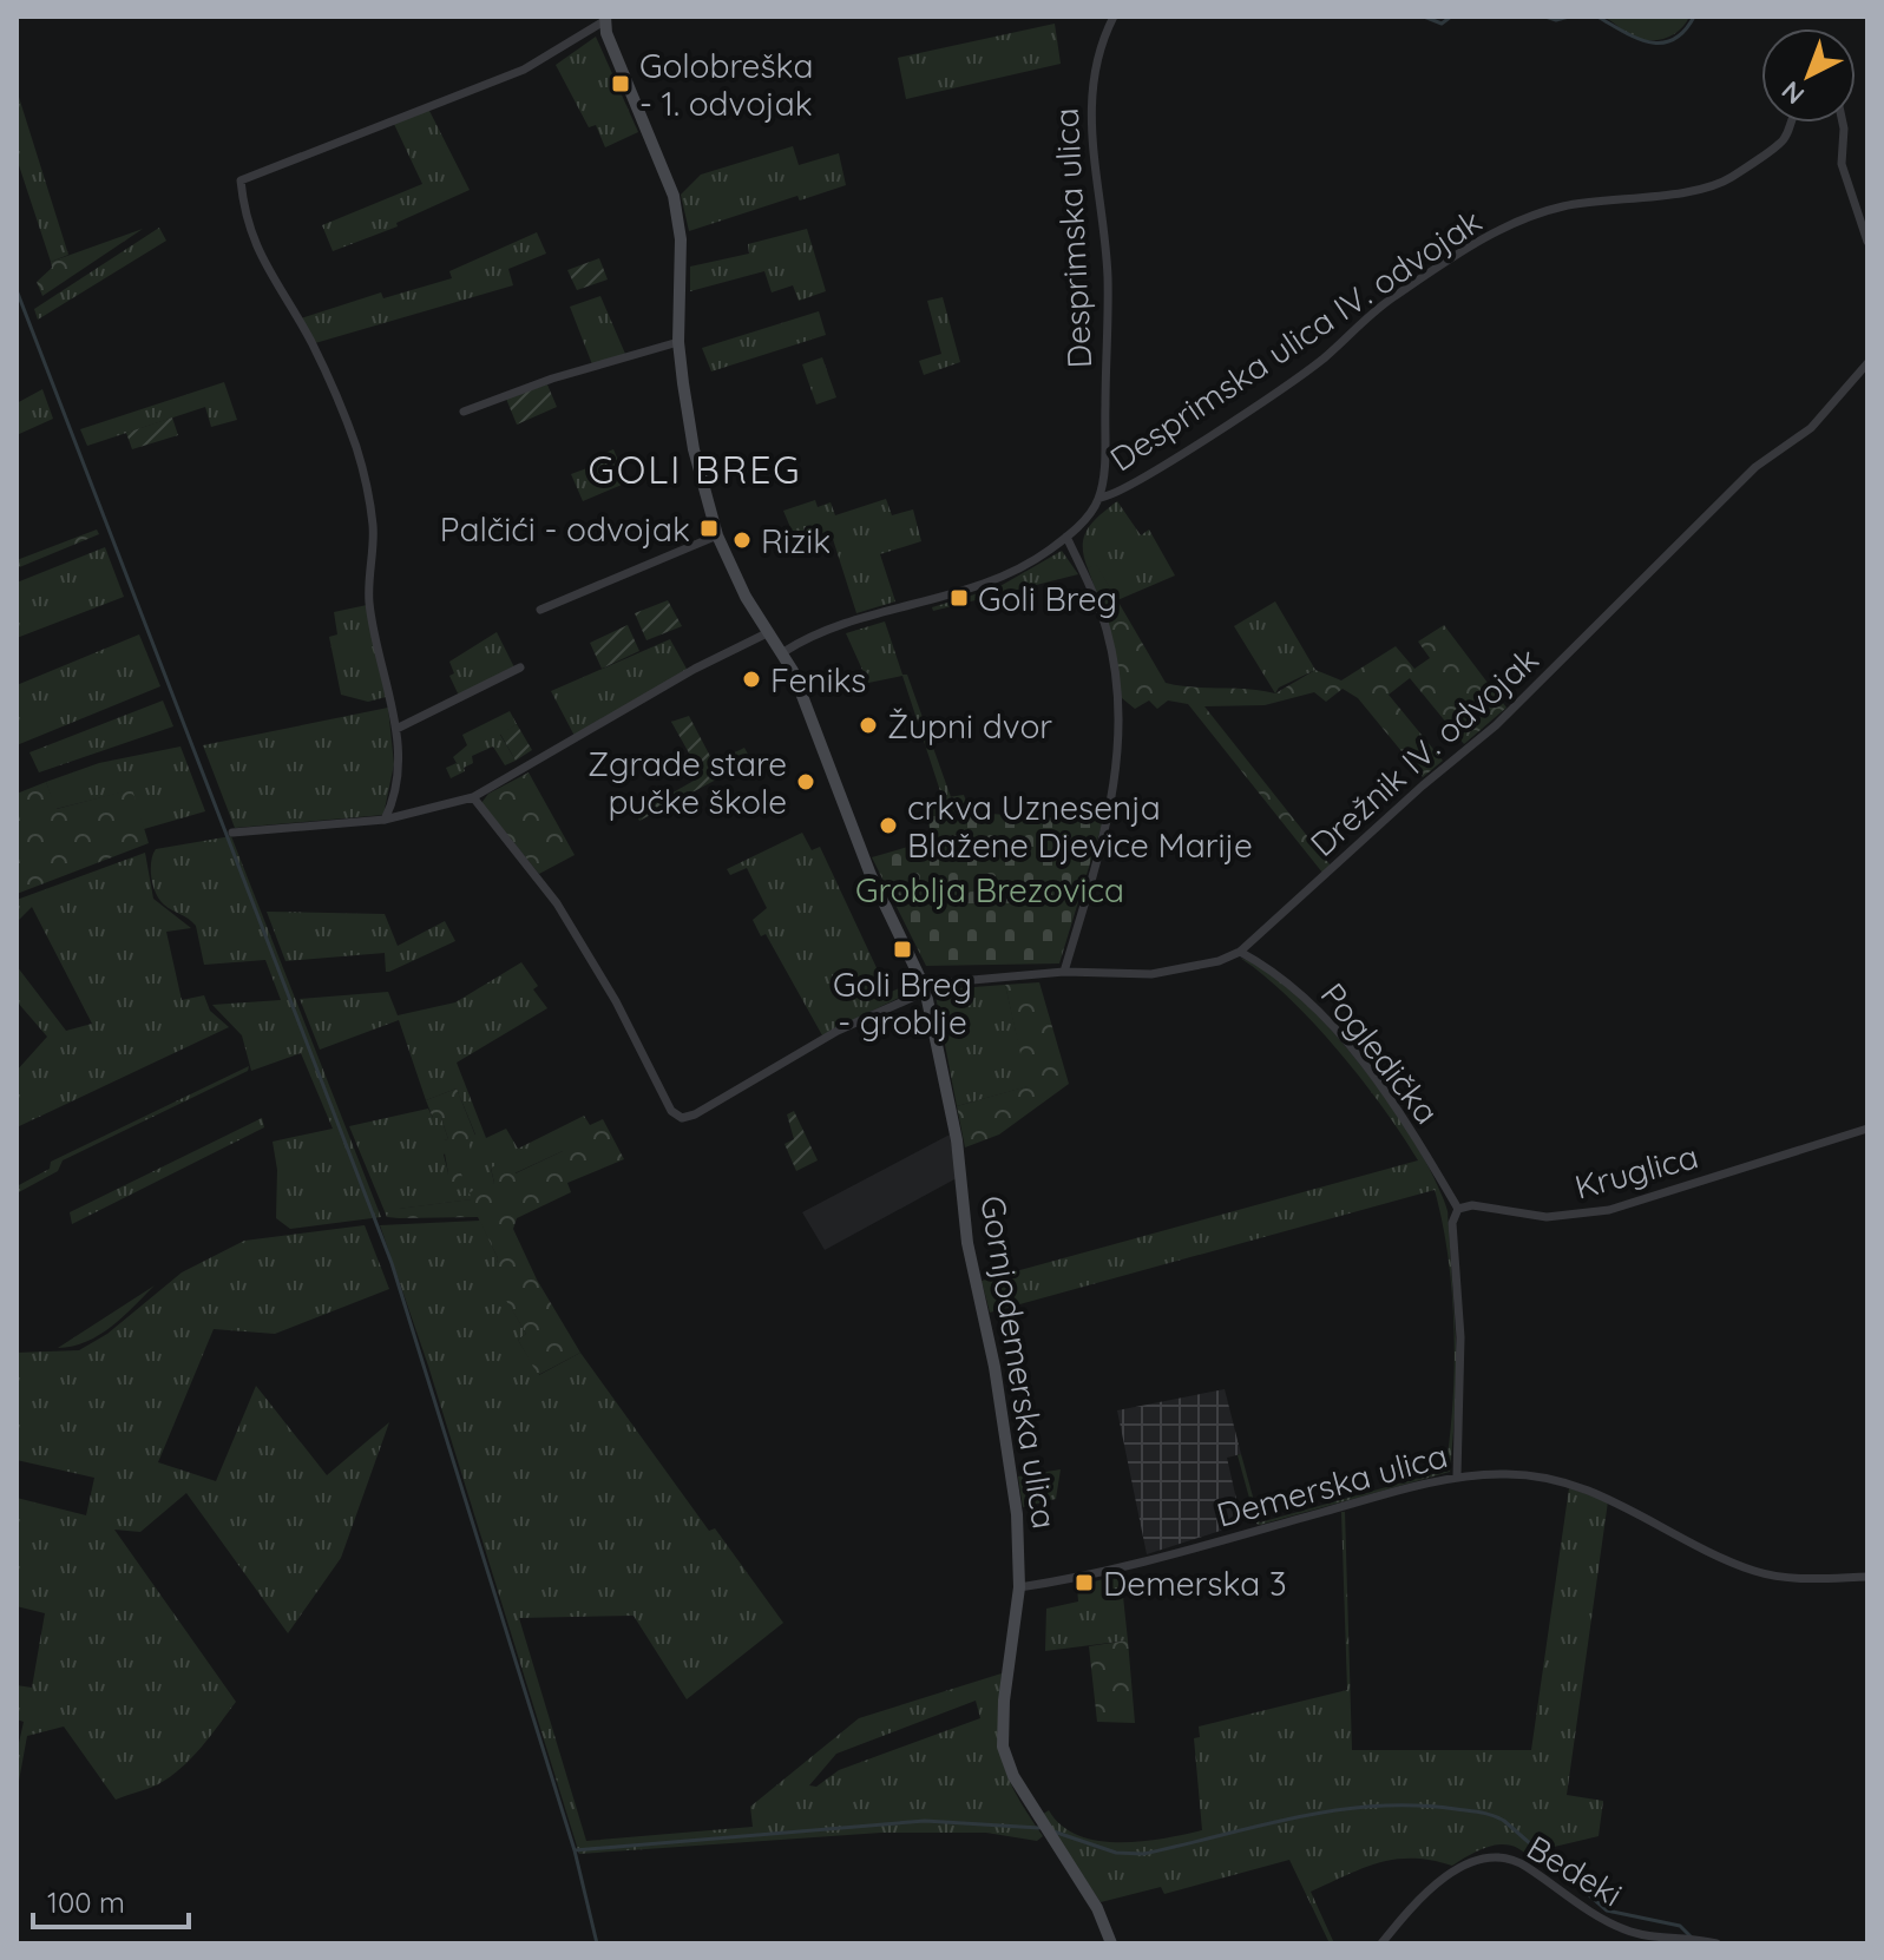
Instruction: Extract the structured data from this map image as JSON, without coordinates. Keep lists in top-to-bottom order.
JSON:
{
  "streets": {
    "street": [
      "Desprimska ulica",
      "Desprimska ulica IV. odvojak",
      "Drežnik IV. odvojak",
      "Pogledička",
      "Kruglica",
      "Gornjodemerska ulica",
      "Demerska ulica",
      "Bedeki"
    ]
  },
  "crossings": [
    ["Desprimska ulica", "Desprimska ulica IV. odvojak"],
    ["Drežnik IV. odvojak", "Pogledička"],
    ["Drežnik IV. odvojak", "Gornjodemerska ulica"],
    ["Pogledička", "Kruglica"],
    ["Gornjodemerska ulica", "Demerska ulica"]
  ],
  "districts": ["GOLI BREG"],
  "parks": ["Groblja Brezovica"],
  "places": {
    "transit": [
      "Golobreška - 1. odvojak",
      "Palčići - odvojak",
      "Goli Breg",
      "Goli Breg - groblje",
      "Demerska 3"
    ],
    "other": [
      "Rizik",
      "Feniks",
      "Župni dvor",
      "Zgrade stare pučke škole",
      "crkva Uznesenja Blažene Djevice Marije"
    ]
  },
  "scale_bar": "100 m",
  "north": "bottom left"
}
